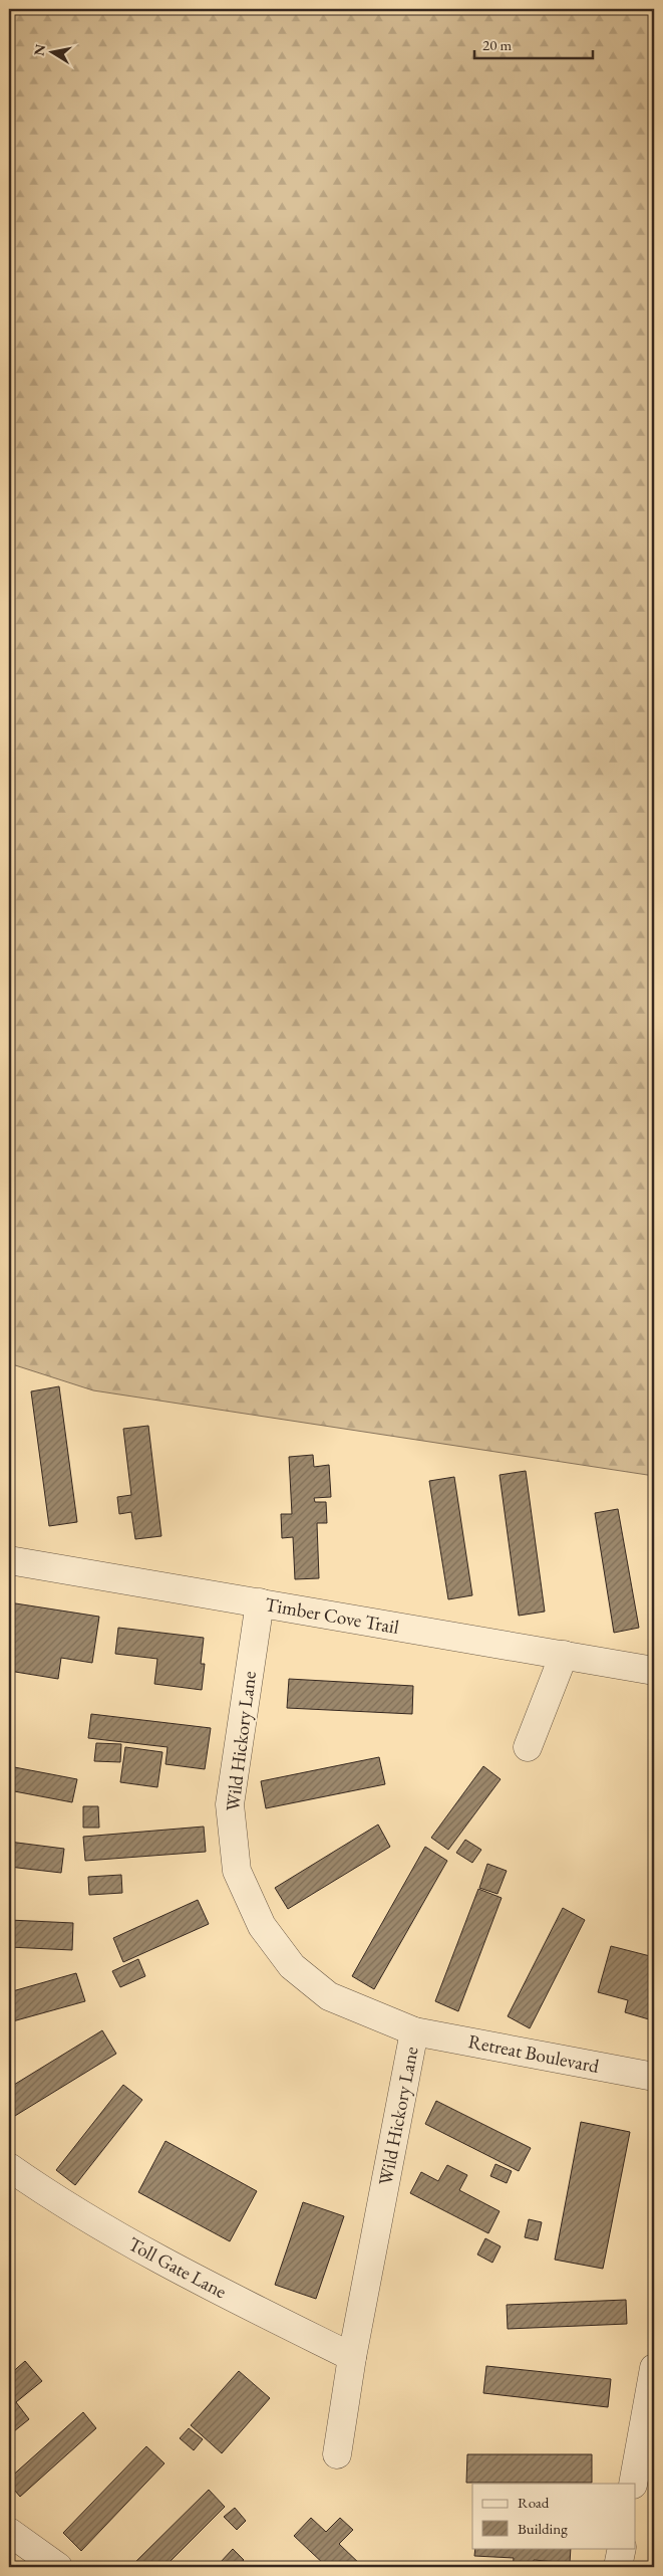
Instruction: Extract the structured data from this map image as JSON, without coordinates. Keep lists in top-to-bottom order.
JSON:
{
  "streets": {
    "street": [
      "Timber Cove Trail",
      "Wild Hickory Lane",
      "Retreat Boulevard",
      "Toll Gate Lane"
    ]
  },
  "crossings": [
    ["Timber Cove Trail", "Wild Hickory Lane"],
    ["Wild Hickory Lane", "Retreat Boulevard"],
    ["Wild Hickory Lane", "Toll Gate Lane"]
  ],
  "legend": ["Road", "Building"],
  "scale_bar": "20 m",
  "north": "left"
}
